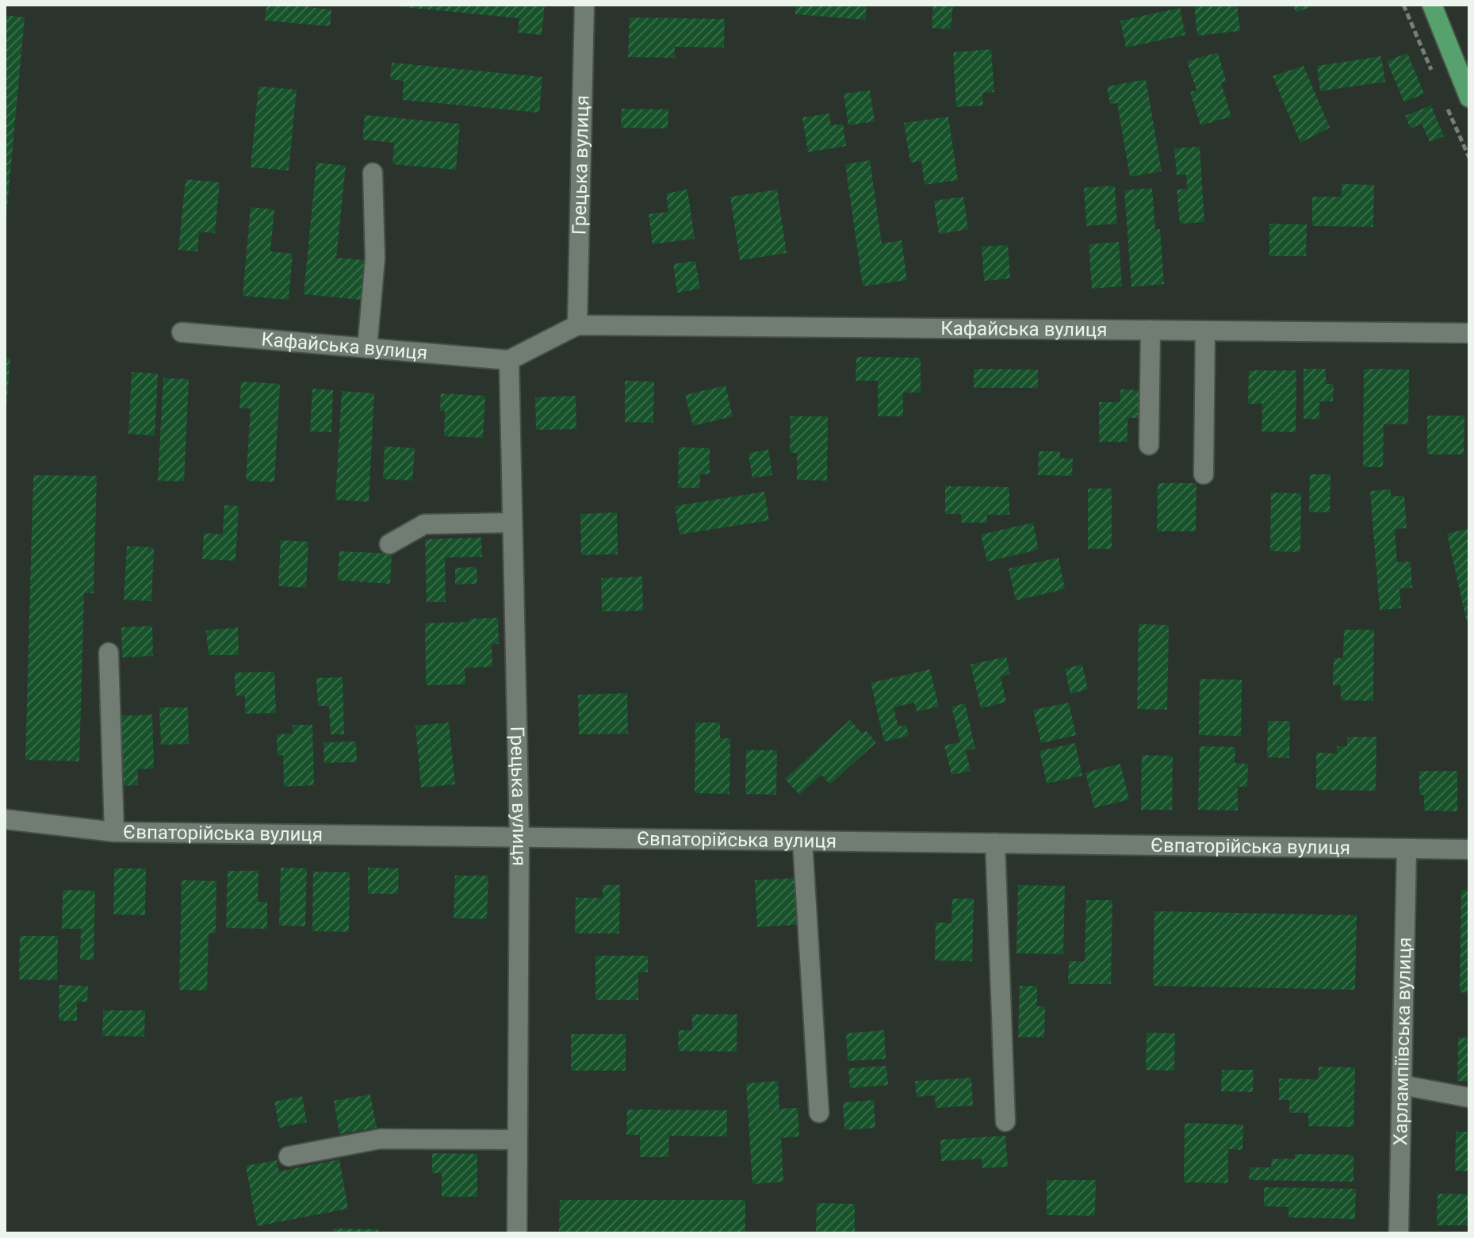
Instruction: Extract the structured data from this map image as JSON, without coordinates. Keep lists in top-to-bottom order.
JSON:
{
  "streets": {
    "street": [
      "Грецька вулиця",
      "Кафайська вулиця",
      "Євпаторійська вулиця",
      "Харлампіївська вулиця"
    ]
  },
  "crossings": [
    ["Грецька вулиця", "Кафайська вулиця"],
    ["Грецька вулиця", "Євпаторійська вулиця"],
    ["Євпаторійська вулиця", "Харлампіївська вулиця"]
  ]
}
